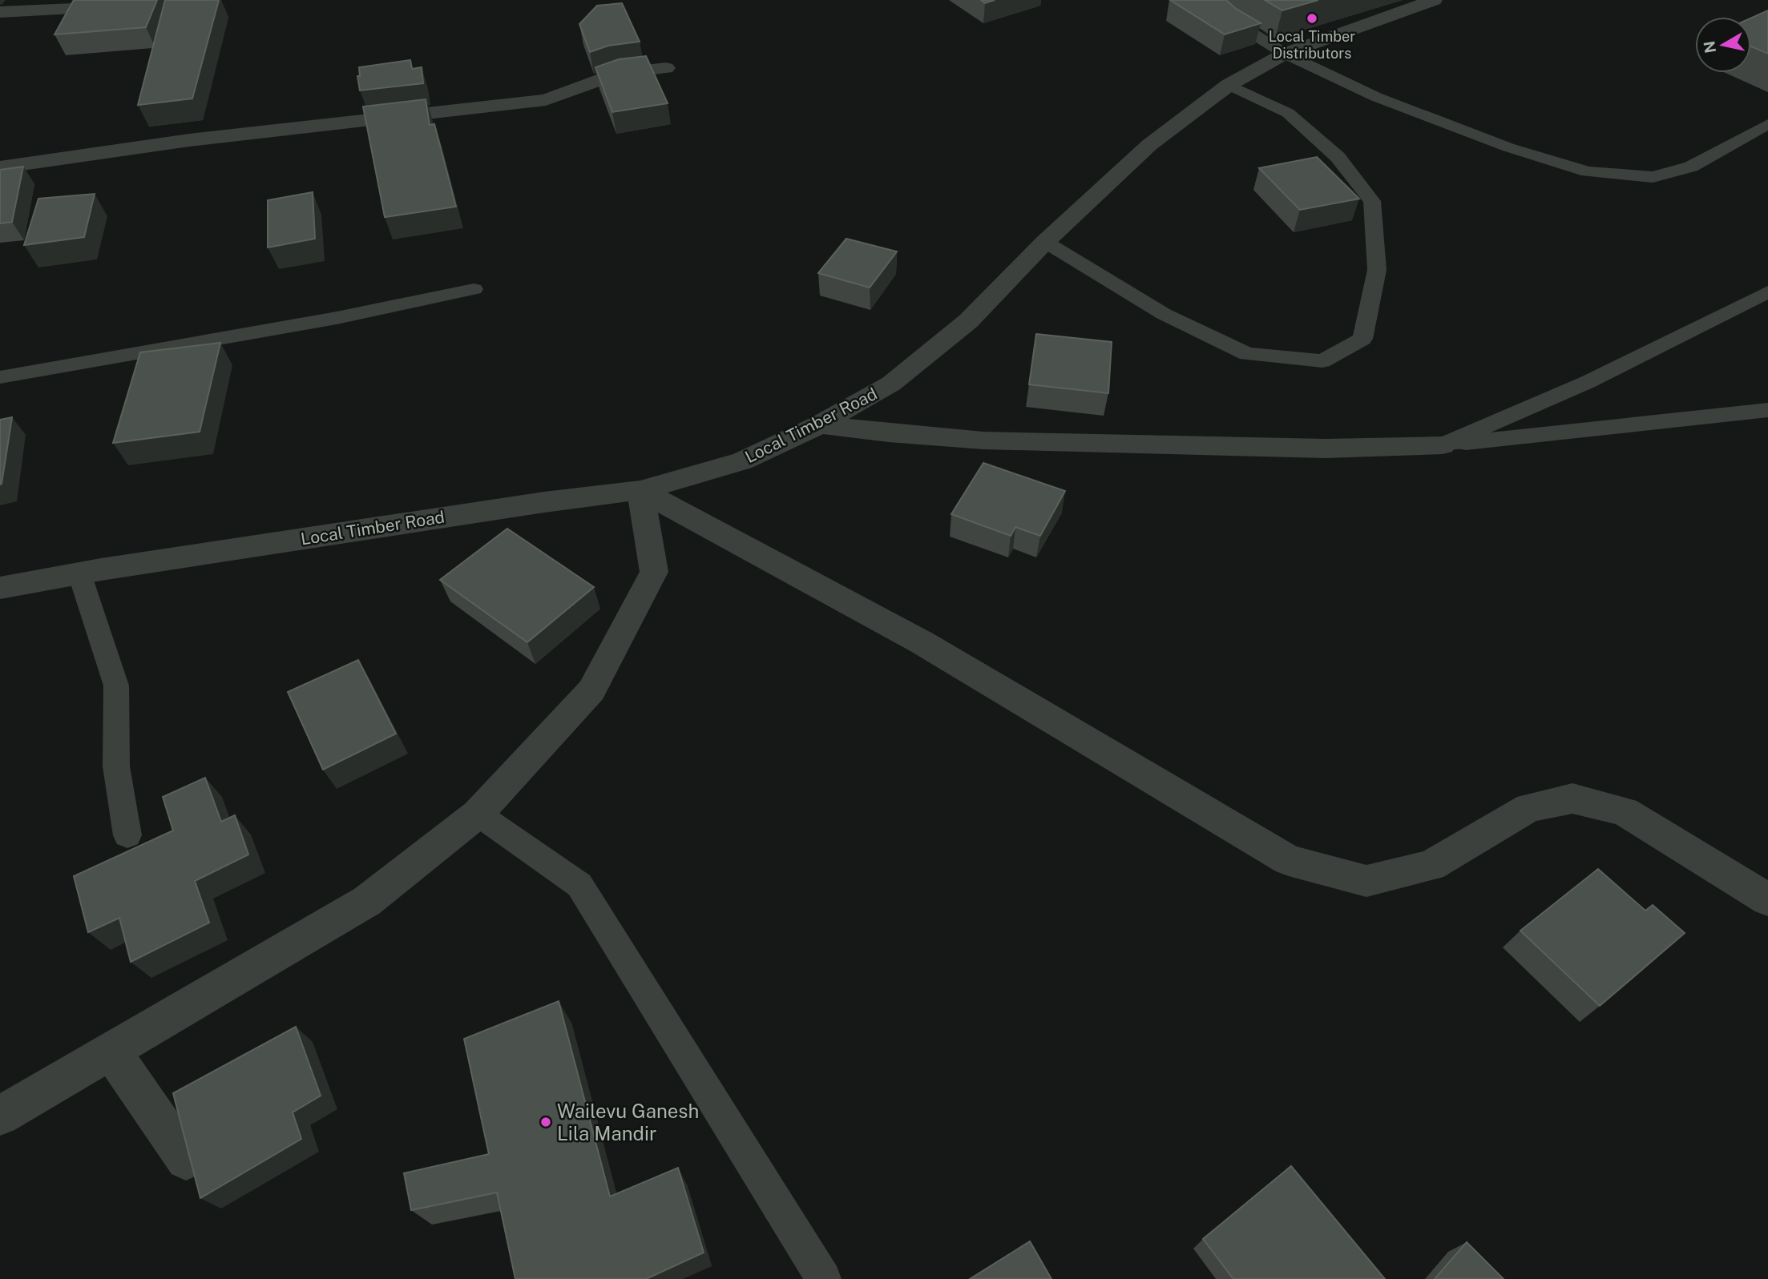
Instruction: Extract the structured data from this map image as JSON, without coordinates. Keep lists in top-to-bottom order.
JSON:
{
  "streets": {
    "street": ["Local Timber Road"]
  },
  "places": ["Local Timber Distributors", "Wailevu Ganesh Lila Mandir"],
  "north": "left"
}
